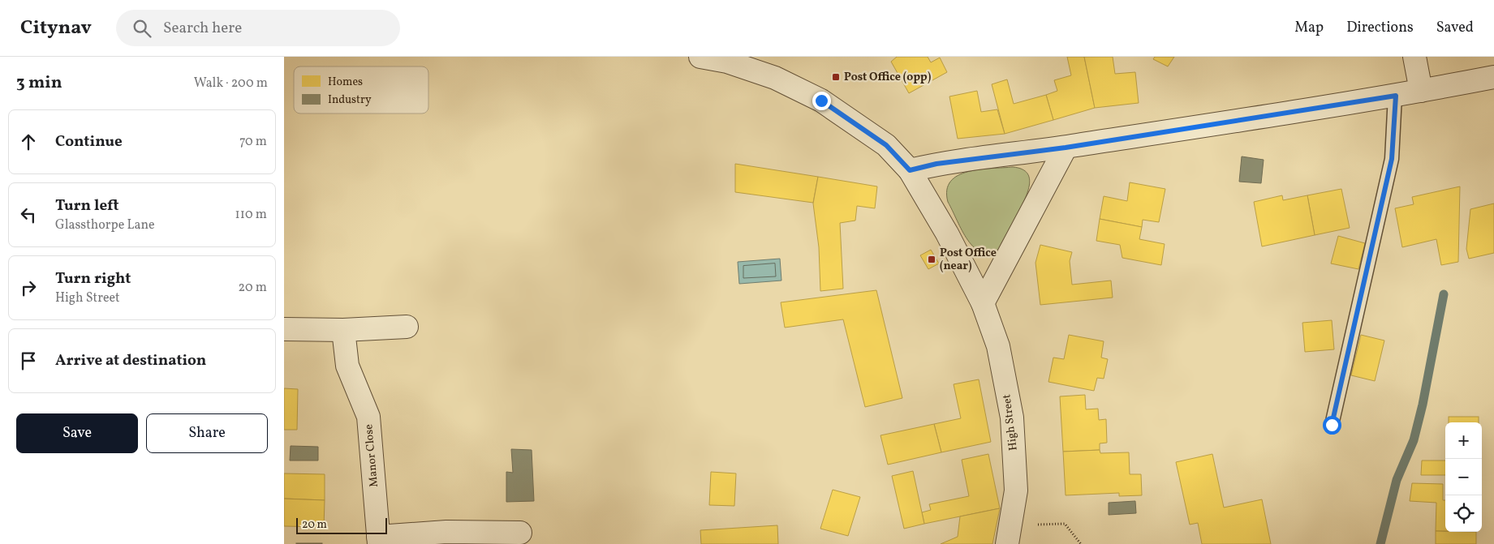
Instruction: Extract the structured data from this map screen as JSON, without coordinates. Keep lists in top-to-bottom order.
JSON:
{
  "streets": {
    "street": ["High Street", "Manor Close"]
  },
  "places": {
    "transit": ["Post Office (opp)", "Post Office (near)"]
  },
  "legend": ["Homes", "Industry"],
  "scale_bar": "20 m",
  "page": {
    "header": "Citynav",
    "search": "Search here",
    "nav": ["Map", "Directions", "Saved"],
    "heading": ["3 min", "Walk · 200 m"],
    "list": [
      ["Continue", "70 m"],
      ["Turn left", "Glassthorpe Lane", "110 m"],
      ["Turn right", "High Street", "20 m"],
      "Arrive at destination"
    ],
    "buttons": ["Save", "Share"],
    "map_buttons": ["+", "−"],
    "scale": "20 m"
  }
}
